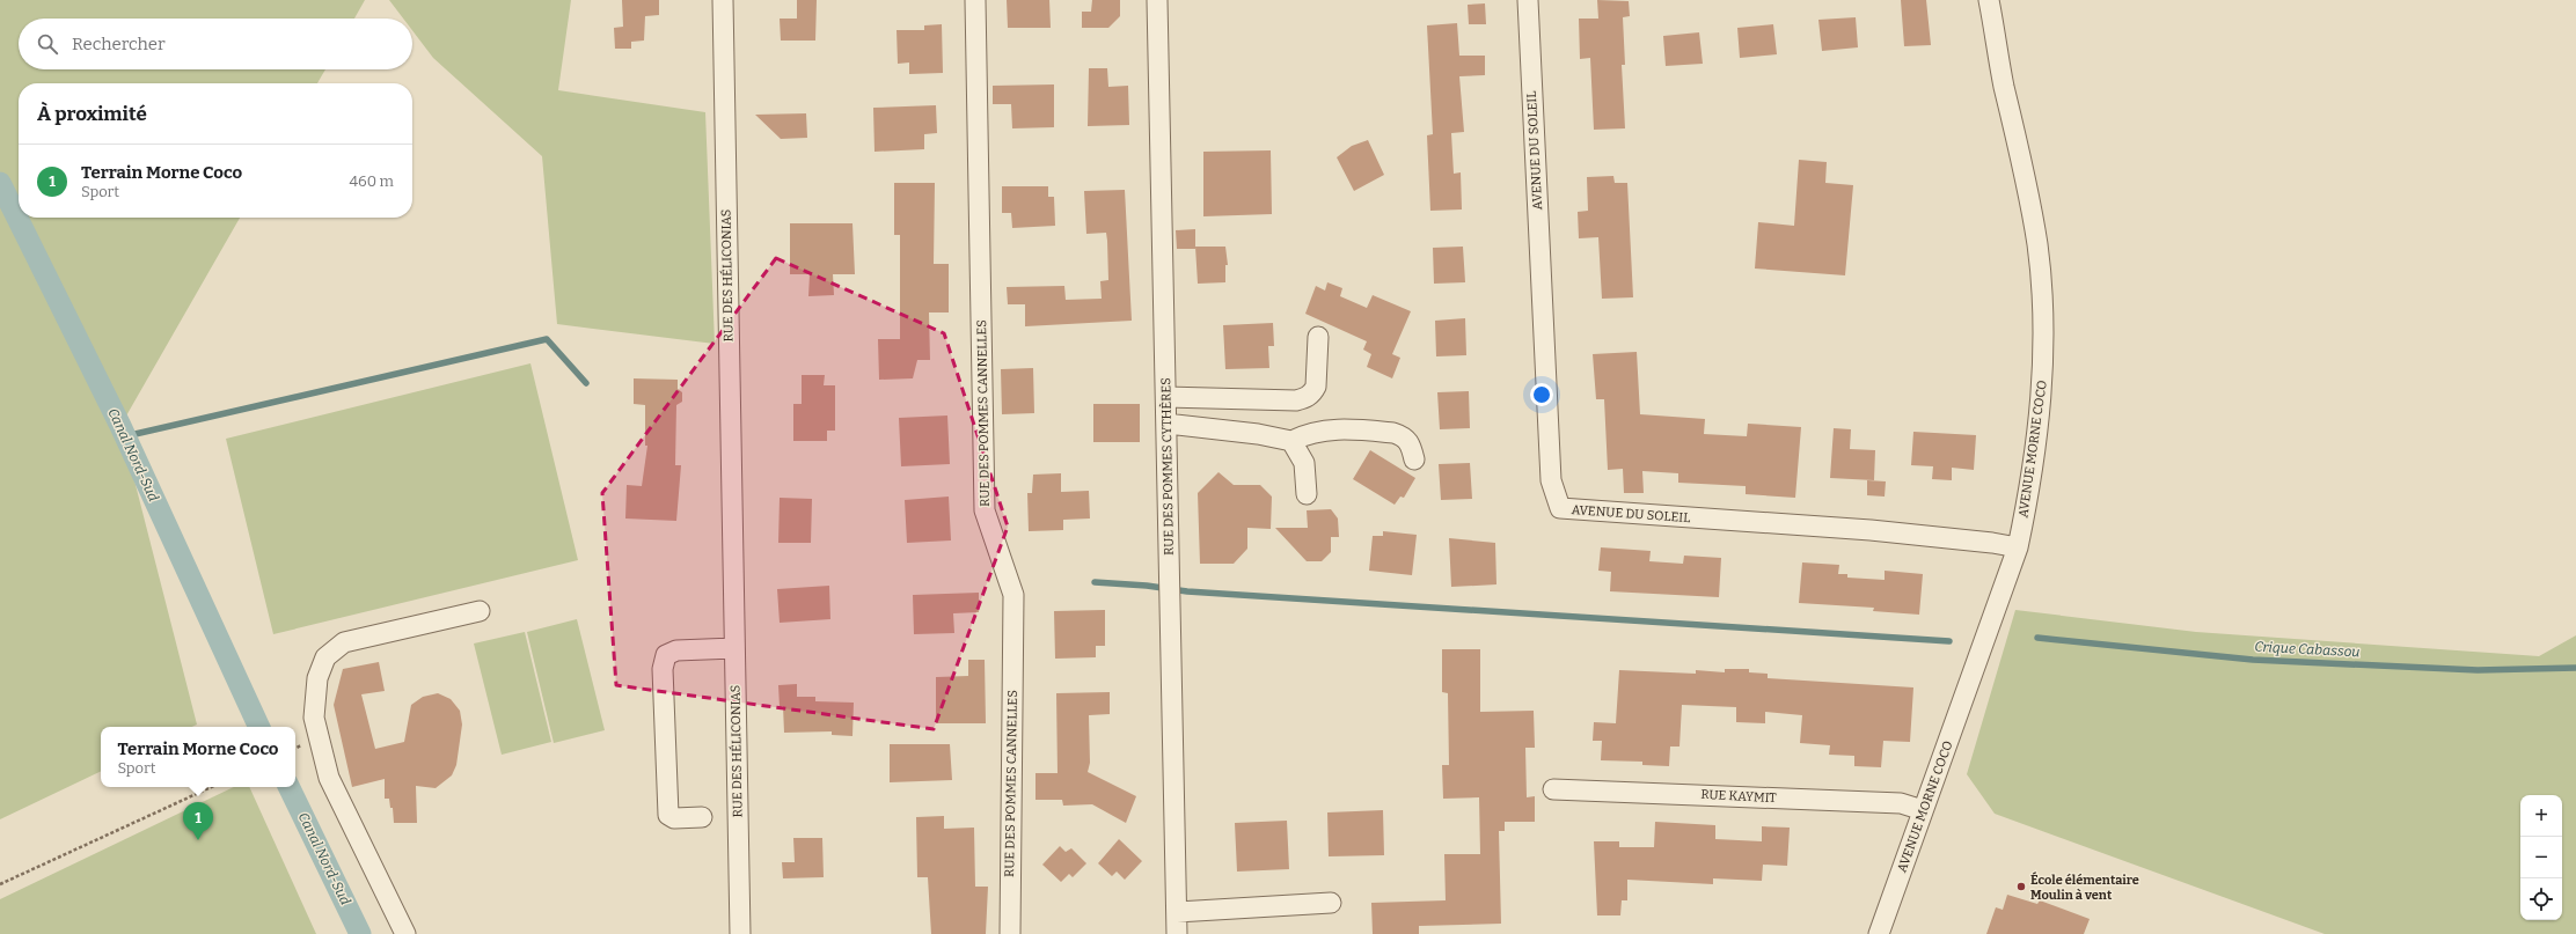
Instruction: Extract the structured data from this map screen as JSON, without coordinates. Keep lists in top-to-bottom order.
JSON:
{
  "streets": {
    "street": [
      "AVENUE DU SOLEIL",
      "RUE DES HÉLICONIAS",
      "RUE DES POMMES CANNELLES",
      "AVENUE MORNE COCO",
      "RUE DES POMMES CYTHÈRES",
      "RUE KAYMIT"
    ]
  },
  "crossings": [
    ["AVENUE DU SOLEIL", "AVENUE MORNE COCO"],
    ["AVENUE MORNE COCO", "RUE KAYMIT"]
  ],
  "water": ["Canal Nord-Sud", "Crique Cabassou"],
  "places": ["École élémentaire Moulin à vent"],
  "page": {
    "search": "Rechercher",
    "heading": "À proximité",
    "list": [
      {
        "mark": "1",
        "name": "Terrain Morne Coco",
        "note": "Sport",
        "value": "460 m"
      }
    ],
    "popup": ["Terrain Morne Coco", "Sport"],
    "map_buttons": ["+", "−"],
    "pins": "1"
  }
}
